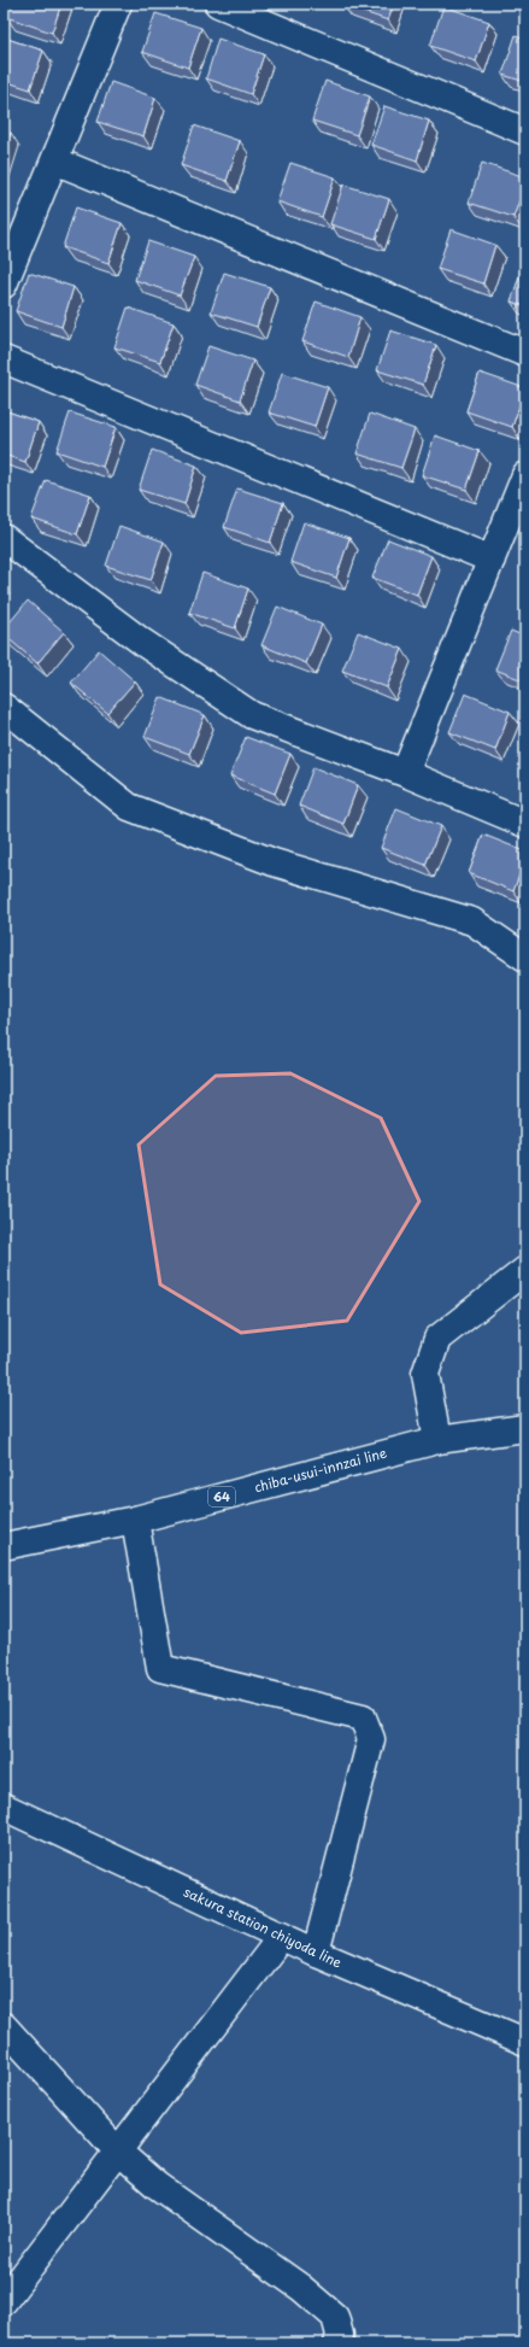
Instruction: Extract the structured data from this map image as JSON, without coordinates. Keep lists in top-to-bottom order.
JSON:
{
  "streets": {
    "street": ["chiba-usui-innzai line", "64", "sakura station chiyoda line"]
  }
}
